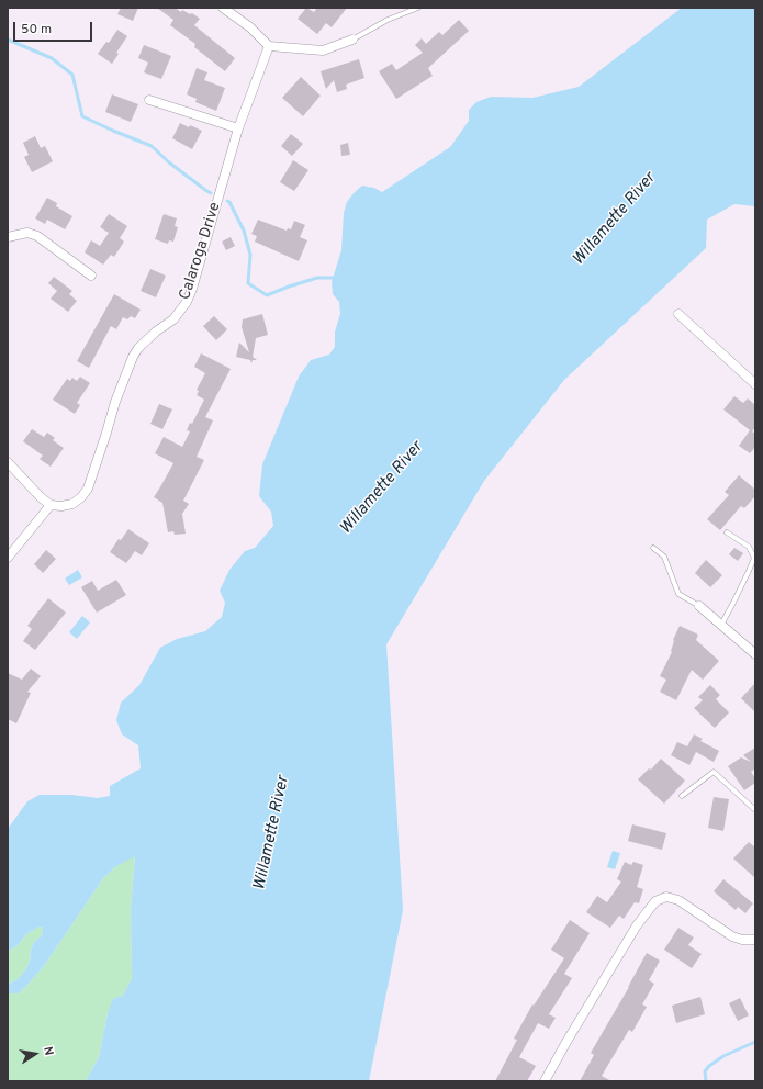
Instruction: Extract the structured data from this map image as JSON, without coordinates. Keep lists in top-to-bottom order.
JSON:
{
  "streets": {
    "street": ["Calaroga Drive"]
  },
  "water": ["Willamette River"],
  "scale_bar": "50 m",
  "north": "right"
}
